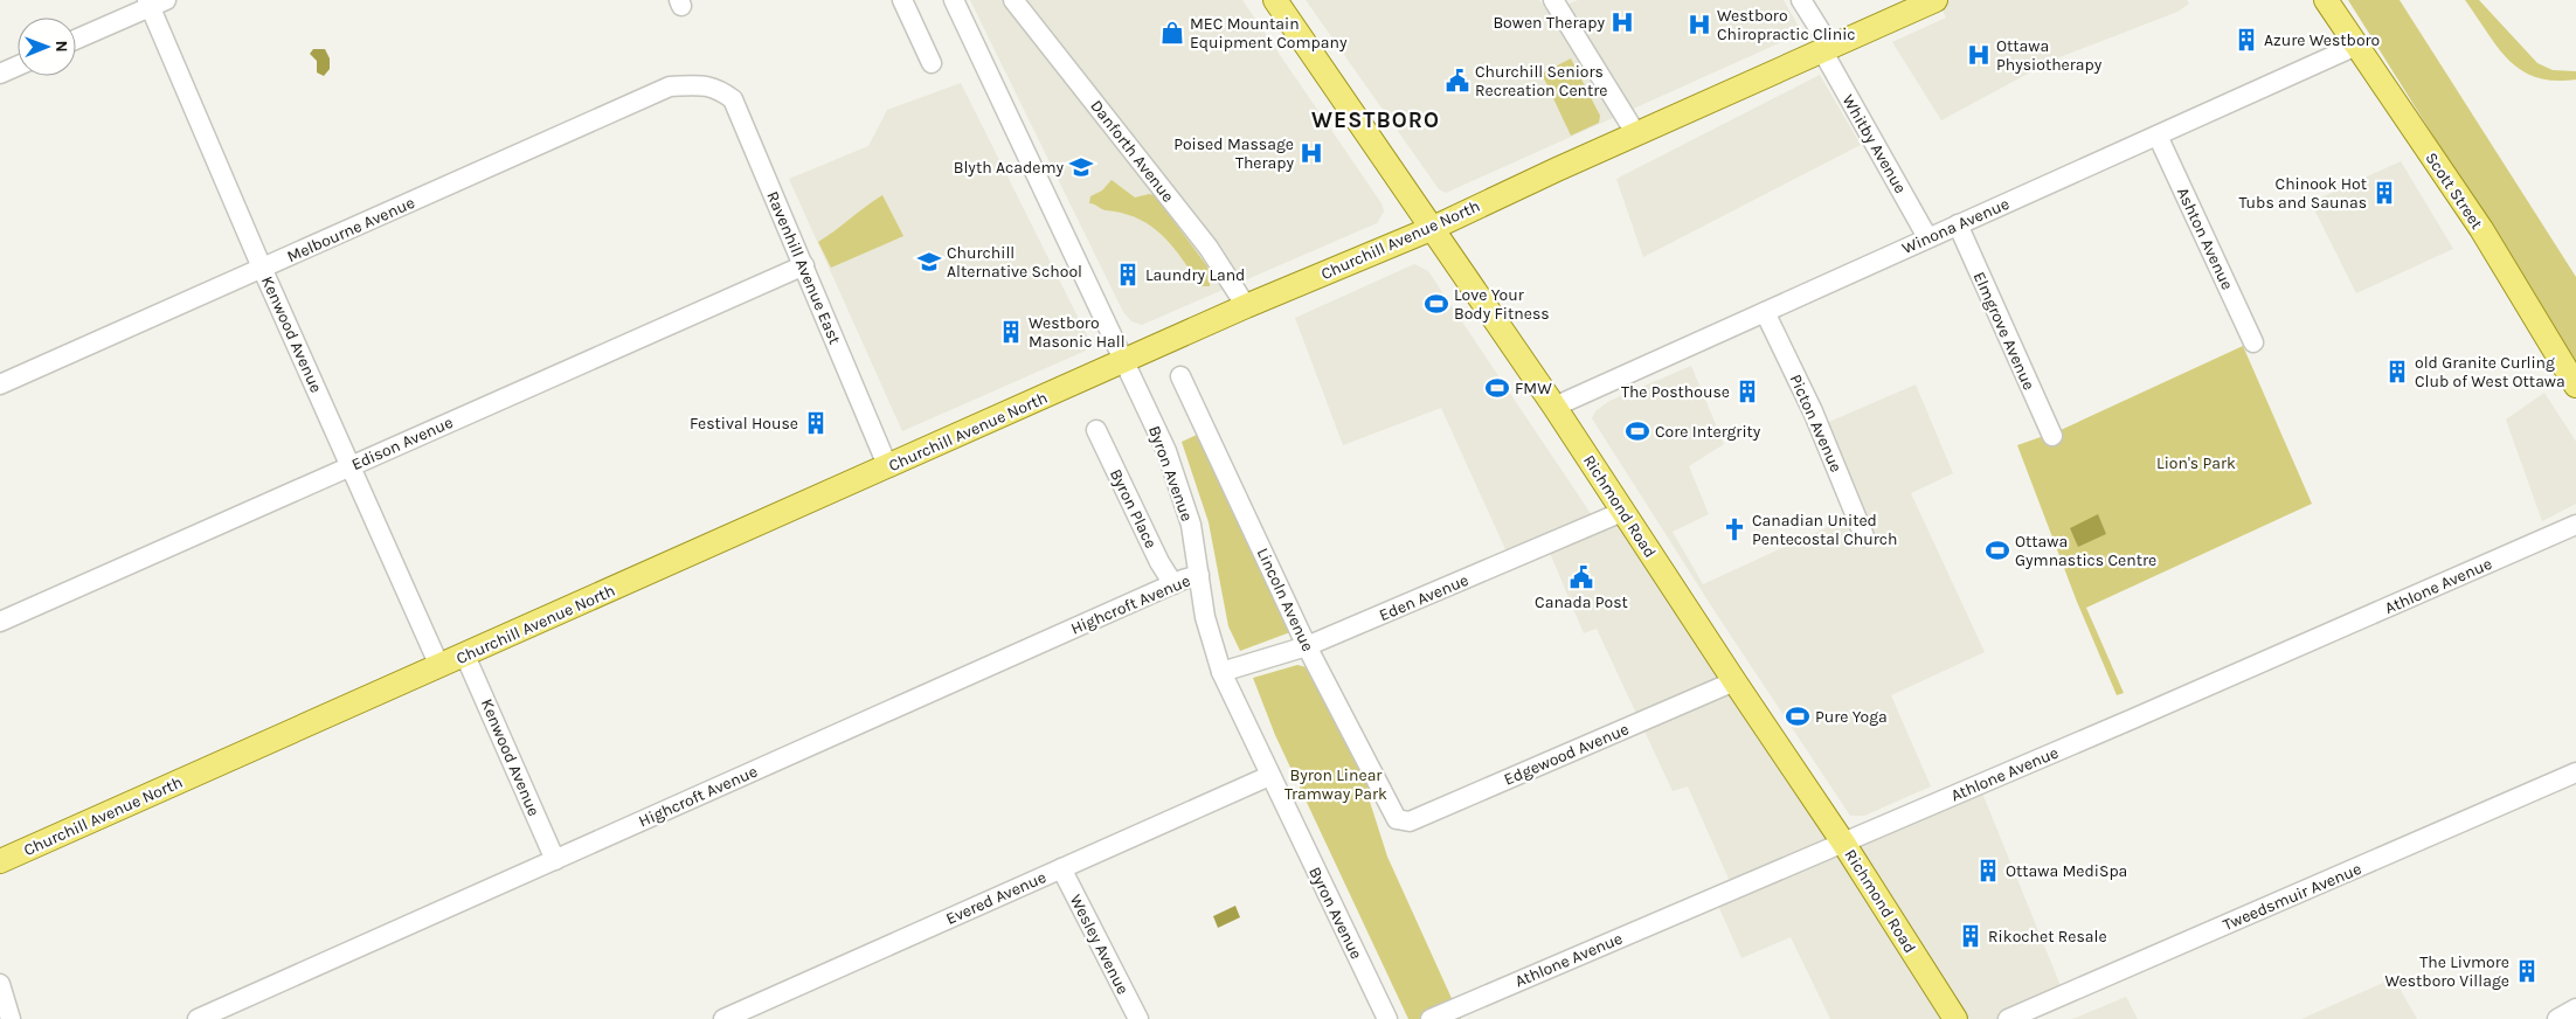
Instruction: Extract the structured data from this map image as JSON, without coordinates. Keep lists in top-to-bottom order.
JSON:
{
  "streets": {
    "main road": ["Scott Street", "Churchill Avenue North", "Richmond Road"],
    "street": [
      "Whitby Avenue",
      "Danforth Avenue",
      "Winona Avenue",
      "Melbourne Avenue",
      "Ashton Avenue",
      "Ravenhill Avenue East",
      "Elmgrove Avenue",
      "Kenwood Avenue",
      "Picton Avenue",
      "Edison Avenue",
      "Byron Avenue",
      "Byron Place",
      "Athlone Avenue",
      "Eden Avenue",
      "Lincoln Avenue",
      "Highcroft Avenue",
      "Edgewood Avenue",
      "Tweedsmuir Avenue",
      "Evered Avenue",
      "Wesley Avenue"
    ]
  },
  "crossings": [
    ["Whitby Avenue", "Winona Avenue"],
    ["Whitby Avenue", "Churchill Avenue North"],
    ["Danforth Avenue", "Churchill Avenue North"],
    ["Scott Street", "Winona Avenue"],
    ["Winona Avenue", "Ashton Avenue"],
    ["Winona Avenue", "Elmgrove Avenue"],
    ["Winona Avenue", "Picton Avenue"],
    ["Winona Avenue", "Richmond Road"],
    ["Melbourne Avenue", "Ravenhill Avenue East"],
    ["Melbourne Avenue", "Kenwood Avenue"],
    ["Churchill Avenue North", "Ravenhill Avenue East"],
    ["Churchill Avenue North", "Kenwood Avenue"],
    ["Churchill Avenue North", "Byron Avenue"],
    ["Churchill Avenue North", "Richmond Road"],
    ["Ravenhill Avenue East", "Edison Avenue"],
    ["Kenwood Avenue", "Edison Avenue"],
    ["Kenwood Avenue", "Highcroft Avenue"],
    ["Byron Avenue", "Eden Avenue"],
    ["Byron Avenue", "Highcroft Avenue"],
    ["Byron Avenue", "Evered Avenue"],
    ["Richmond Road", "Athlone Avenue"],
    ["Richmond Road", "Eden Avenue"],
    ["Richmond Road", "Edgewood Avenue"],
    ["Byron Place", "Highcroft Avenue"],
    ["Eden Avenue", "Lincoln Avenue"],
    ["Lincoln Avenue", "Edgewood Avenue"],
    ["Evered Avenue", "Wesley Avenue"]
  ],
  "districts": ["WESTBORO"],
  "parks": ["Lion's Park", "Byron Linear Tramway Park"],
  "places": {
    "hospital": [
      "Bowen Therapy",
      "Westboro Chiropractic Clinic",
      "Ottawa Physiotherapy",
      "Poised Massage Therapy"
    ],
    "shop": ["MEC Mountain Equipment Company"],
    "building": [
      "Azure Westboro",
      "Chinook Hot Tubs and Saunas",
      "Laundry Land",
      "Westboro Masonic Hall",
      "old Granite Curling Club of West Ottawa",
      "The Posthouse",
      "Festival House",
      "Ottawa MediSpa",
      "Rikochet Resale",
      "The Livmore Westboro Village"
    ],
    "public building": ["Churchill Seniors Recreation Centre", "Canada Post"],
    "school or university": ["Blyth Academy", "Churchill Alternative School"],
    "sports": [
      "Love Your Body Fitness",
      "FMW",
      "Core Intergrity",
      "Ottawa Gymnastics Centre",
      "Pure Yoga"
    ],
    "church": ["Canadian United Pentecostal Church"]
  },
  "north": "right"
}
